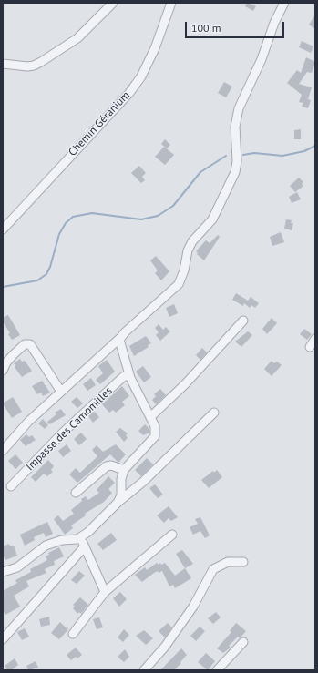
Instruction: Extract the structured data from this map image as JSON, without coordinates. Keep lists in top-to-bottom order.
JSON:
{
  "streets": {
    "street": ["Chemin Géranium", "Impasse des Camomilles"]
  },
  "scale_bar": "100 m"
}
